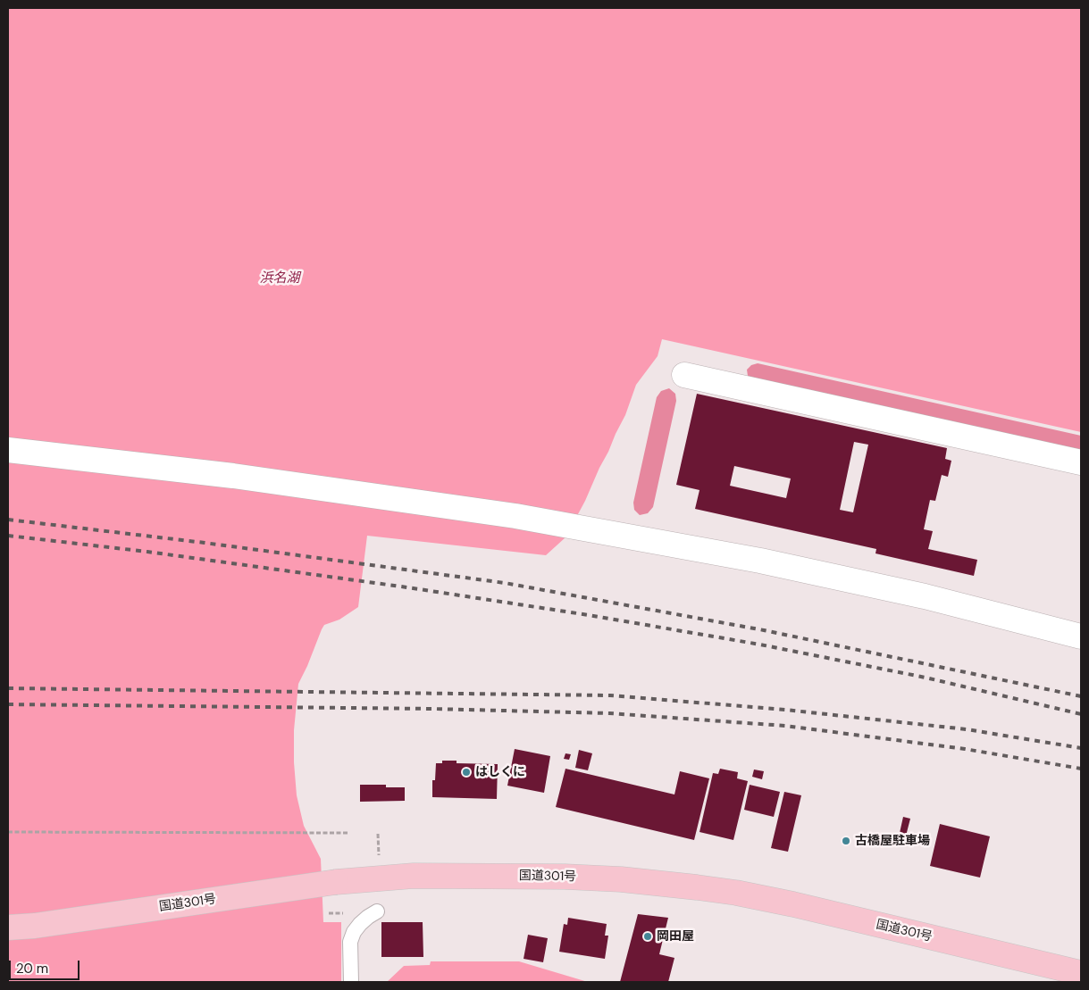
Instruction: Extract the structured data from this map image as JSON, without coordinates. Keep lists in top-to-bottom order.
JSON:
{
  "streets": {
    "highway": ["国道301号"]
  },
  "water": ["浜名湖"],
  "places": ["はしくに", "古橋屋駐車場", "岡田屋"],
  "scale_bar": "20 m"
}
